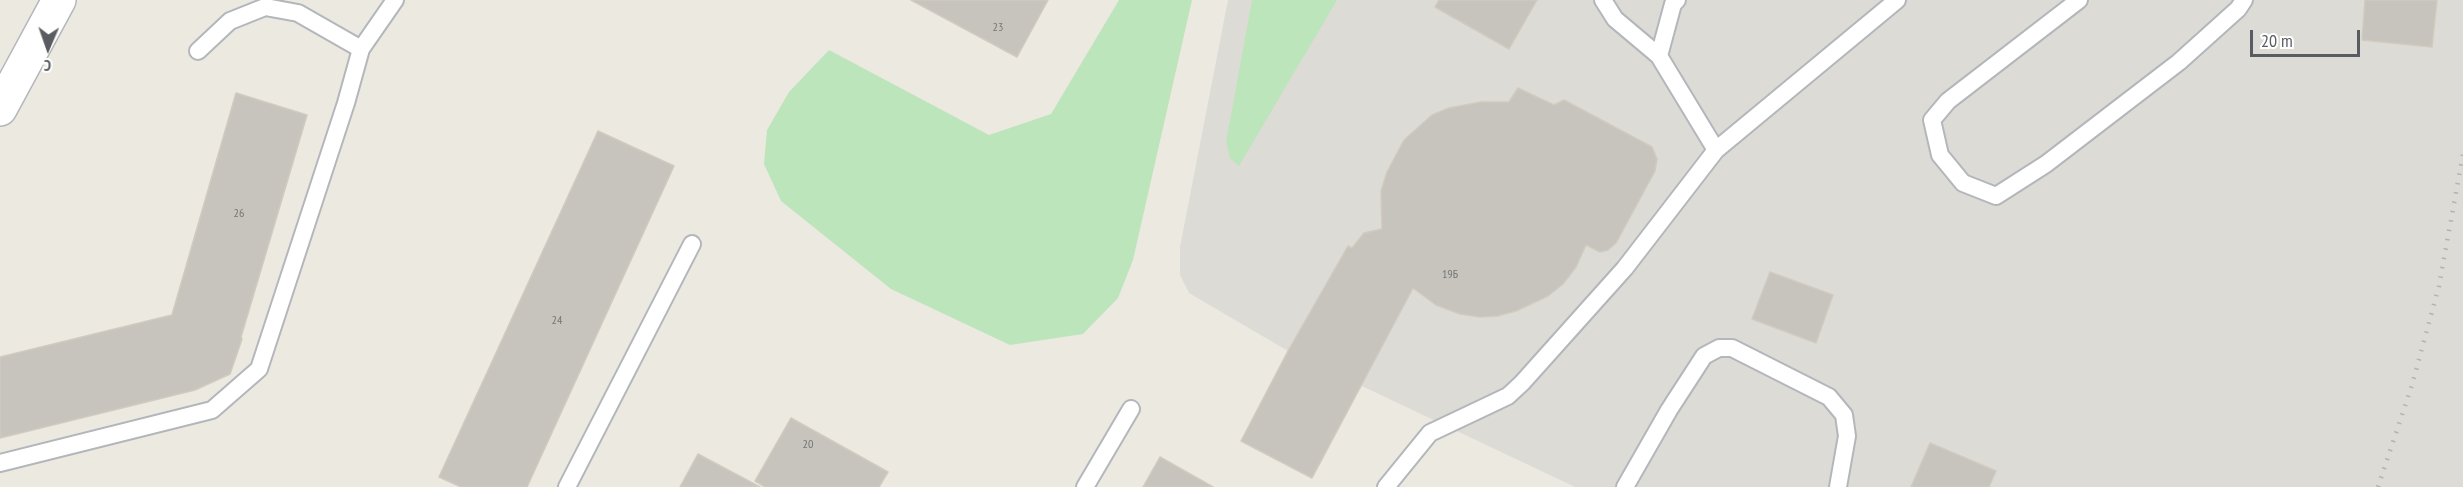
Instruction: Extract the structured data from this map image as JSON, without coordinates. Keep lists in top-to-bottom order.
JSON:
{
  "house_numbers": [
    "23",
    "26",
    "19Б",
    "24",
    "20"
  ],
  "scale_bar": "20 m",
  "north": "bottom"
}
